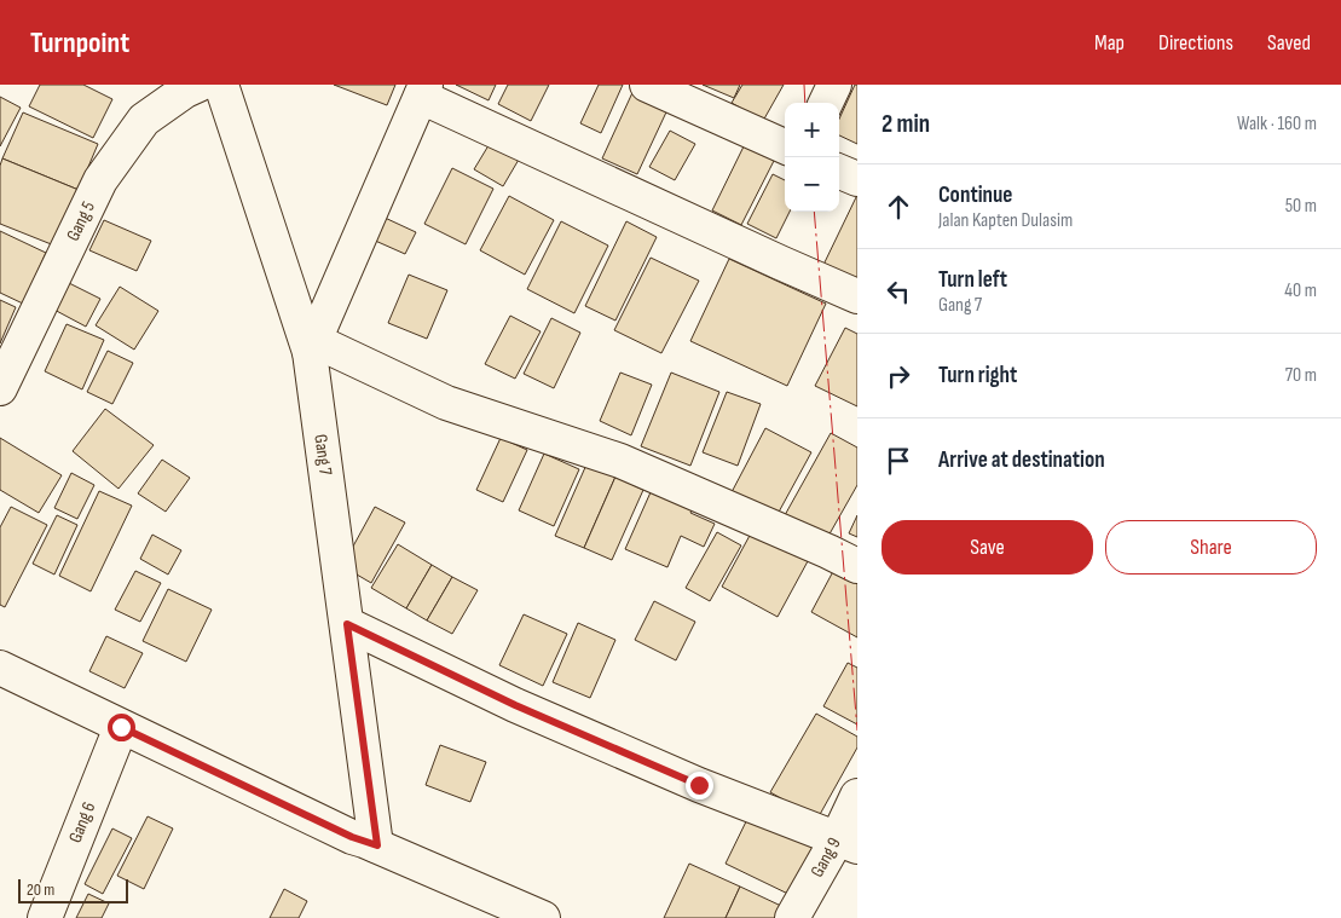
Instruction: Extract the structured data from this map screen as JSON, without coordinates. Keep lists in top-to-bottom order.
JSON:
{
  "streets": {
    "street": [
      "Gang 5",
      "Gang 7",
      "Gang 6",
      "Gang 9"
    ]
  },
  "scale_bar": "20 m",
  "page": {
    "header": "Turnpoint",
    "nav": ["Map", "Directions", "Saved"],
    "heading": ["2 min", "Walk · 160 m"],
    "map_buttons": ["+", "−"],
    "list": [
      ["Continue", "Jalan Kapten Dulasim", "50 m"],
      ["Turn left", "Gang 7", "40 m"],
      ["Turn right", "70 m"],
      "Arrive at destination"
    ],
    "buttons": ["Save", "Share"],
    "scale": "20 m"
  }
}
